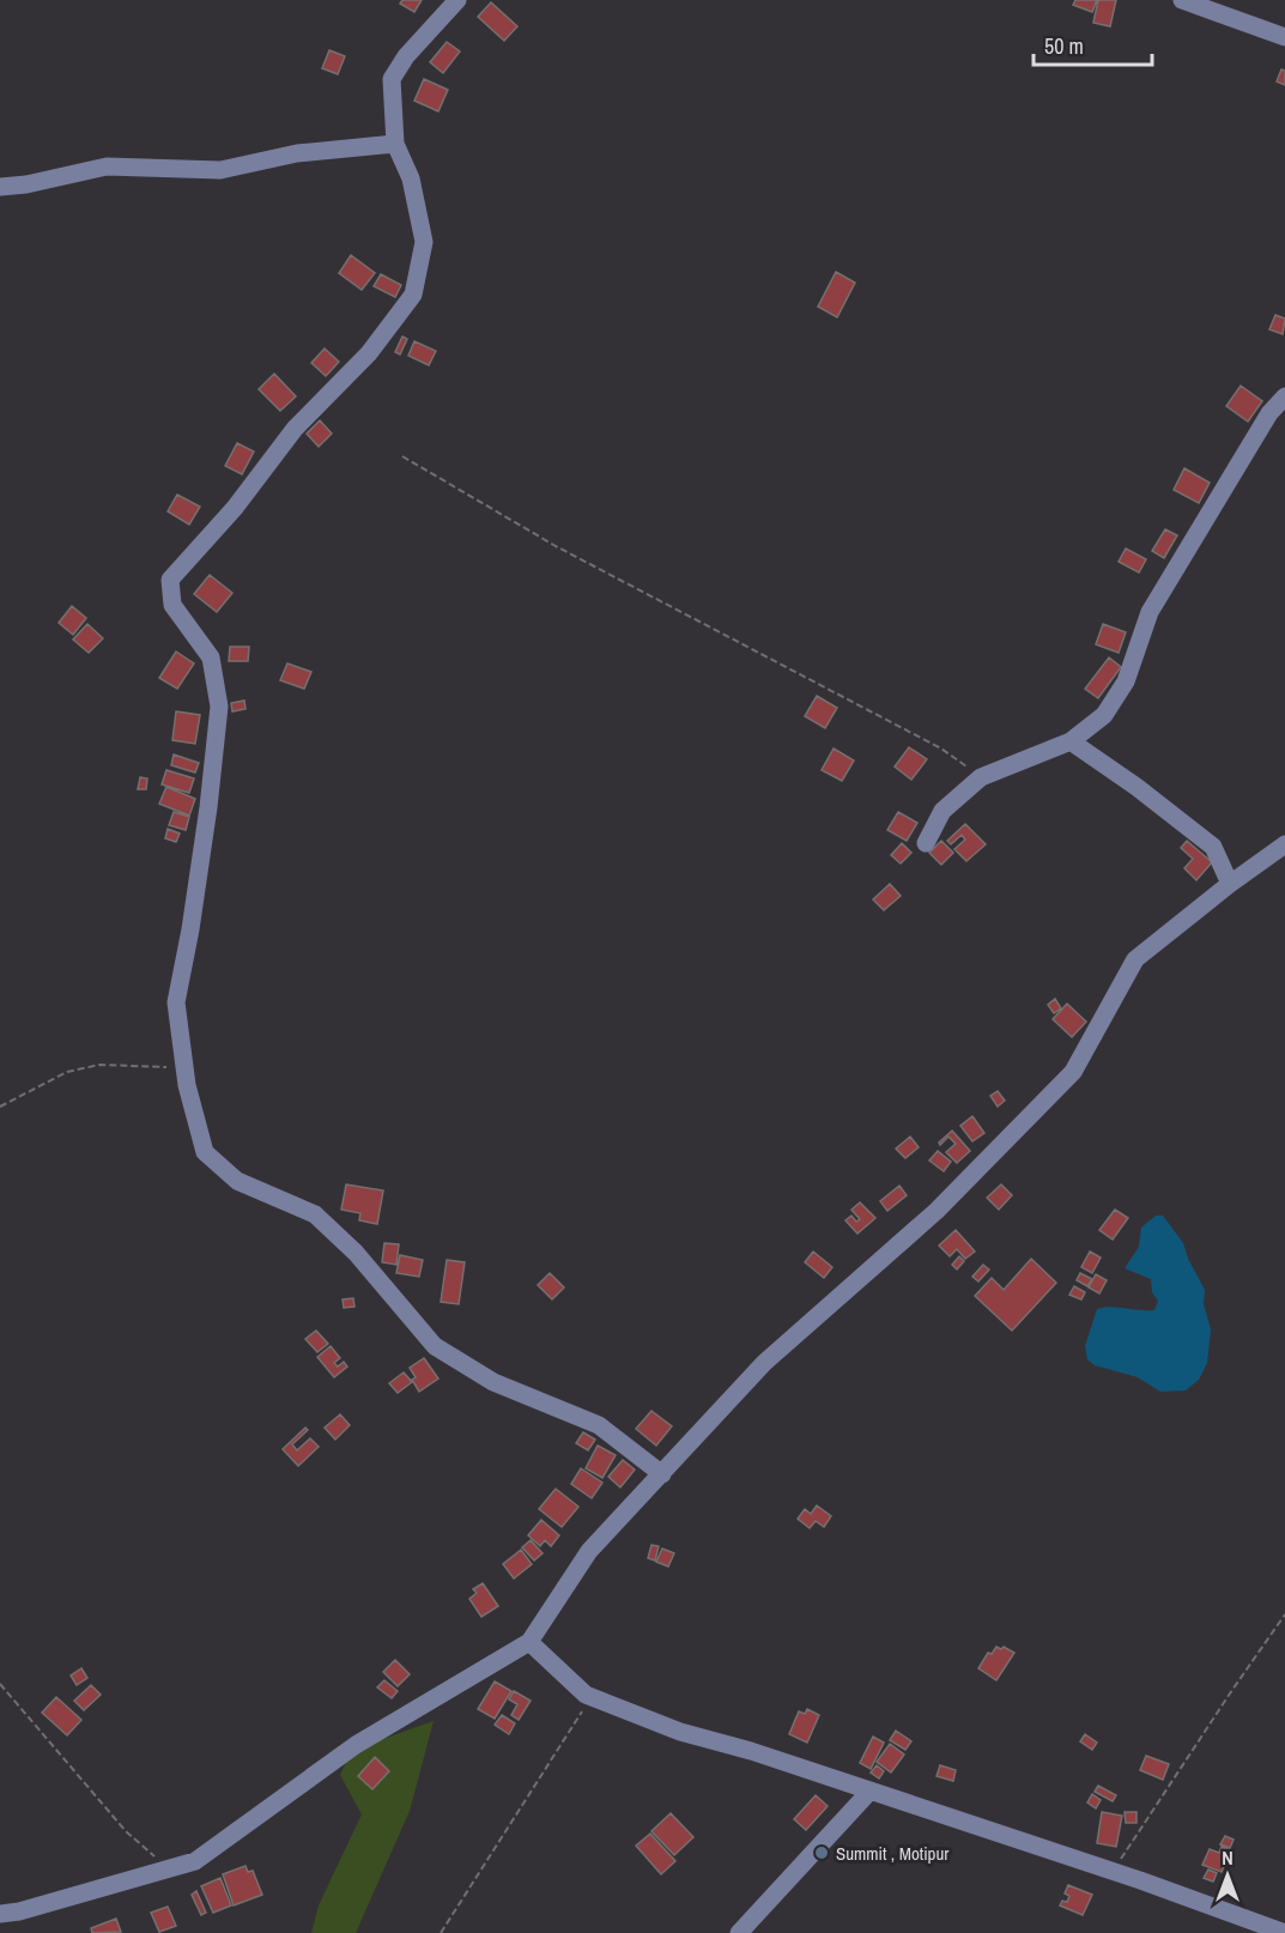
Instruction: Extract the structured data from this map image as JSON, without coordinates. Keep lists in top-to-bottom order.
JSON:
{
  "places": ["Summit , Motipur"],
  "scale_bar": "50 m",
  "north": "top"
}
